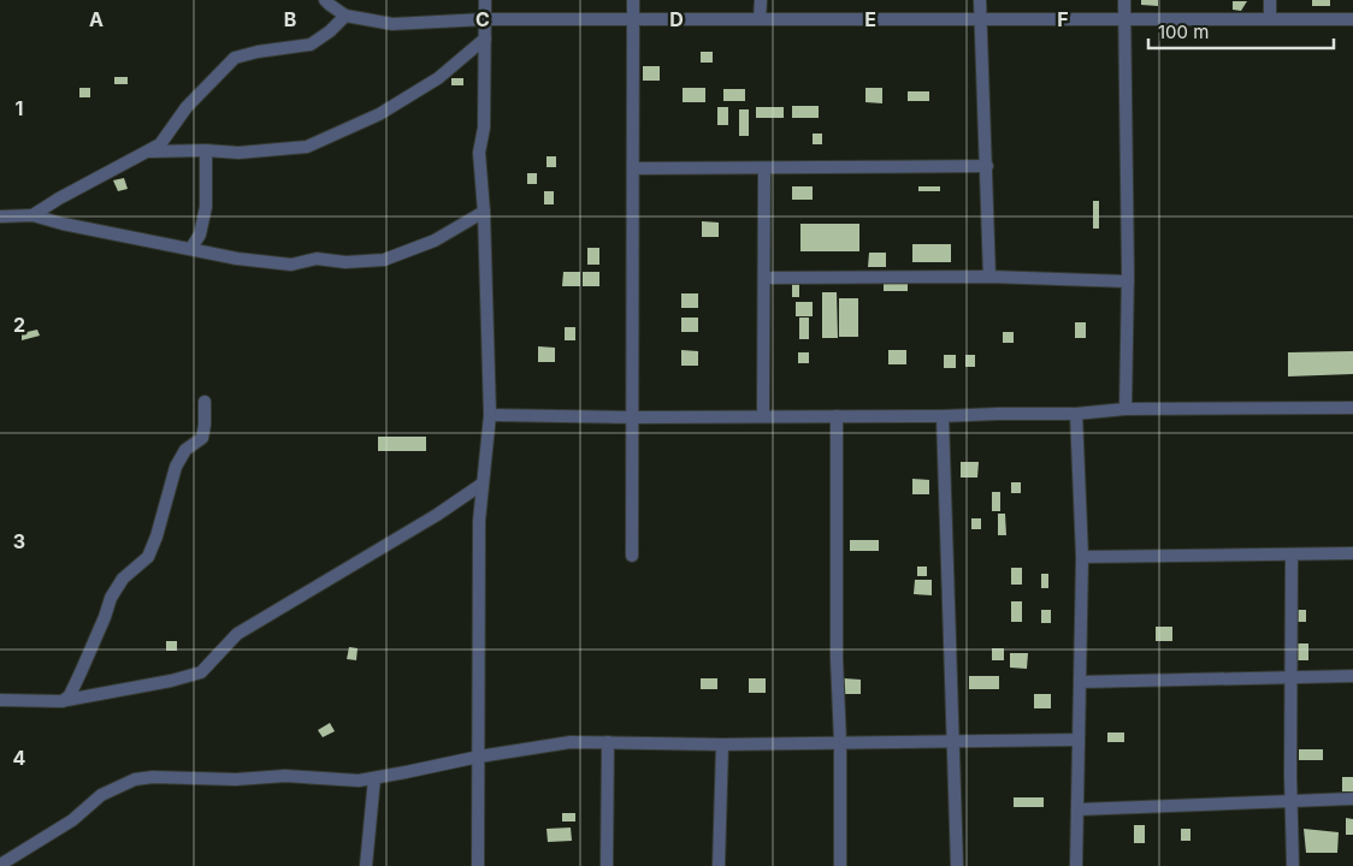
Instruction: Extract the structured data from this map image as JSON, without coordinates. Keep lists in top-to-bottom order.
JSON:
{
  "scale_bar": "100 m",
  "grid": {
    "columns": [
      "A",
      "B",
      "C",
      "D",
      "E",
      "F"
    ],
    "rows": [
      "1",
      "2",
      "3",
      "4"
    ]
  }
}
